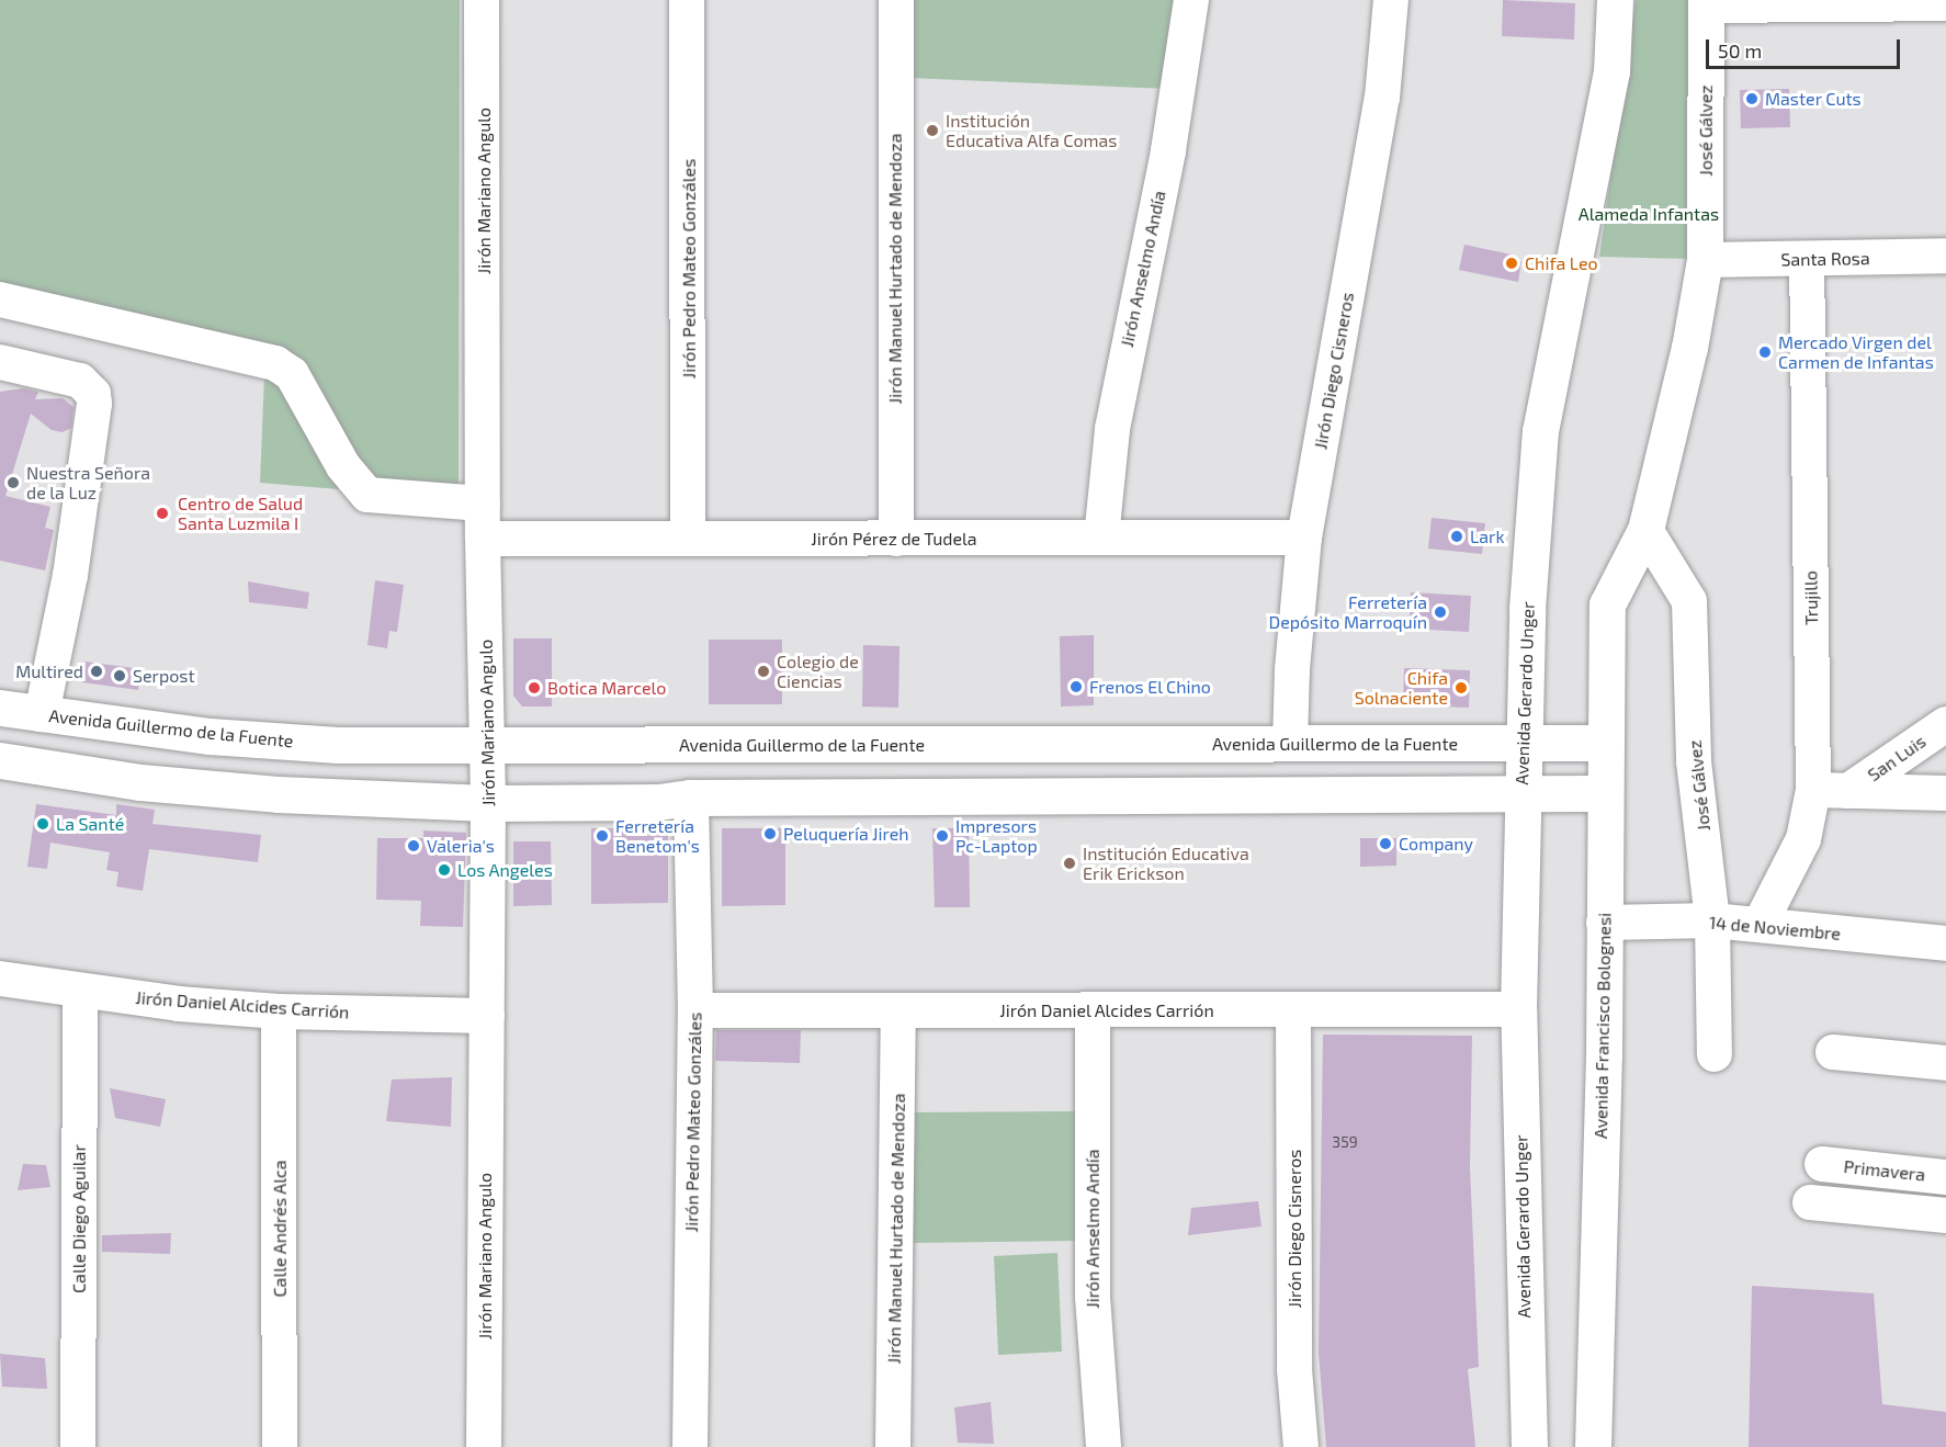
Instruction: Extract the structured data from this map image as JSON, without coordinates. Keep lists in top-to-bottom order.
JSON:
{
  "streets": {
    "main road": [
      "José Gálvez",
      "Avenida Gerardo Unger",
      "Avenida Guillermo de la Fuente",
      "Avenida Francisco Bolognesi"
    ],
    "street": [
      "Jirón Mariano Angulo",
      "Santa Rosa",
      "Jirón Pedro Mateo Gonzáles",
      "Jirón Manuel Hurtado de Mendoza",
      "Jirón Anselmo Andía",
      "Jirón Diego Cisneros",
      "Jirón Pérez de Tudela",
      "Trujillo",
      "San Luis",
      "14 de Noviembre",
      "Jirón Daniel Alcides Carrión",
      "Primavera",
      "Calle Diego Aguilar",
      "Calle Andrés Alca"
    ]
  },
  "crossings": [
    ["José Gálvez", "Santa Rosa"],
    ["José Gálvez", "14 de Noviembre"],
    ["José Gálvez", "Avenida Francisco Bolognesi"],
    ["Jirón Mariano Angulo", "Jirón Pérez de Tudela"],
    ["Jirón Mariano Angulo", "Avenida Guillermo de la Fuente"],
    ["Jirón Mariano Angulo", "Jirón Daniel Alcides Carrión"],
    ["Santa Rosa", "Trujillo"],
    ["Jirón Pedro Mateo Gonzáles", "Jirón Pérez de Tudela"],
    ["Jirón Pedro Mateo Gonzáles", "Jirón Daniel Alcides Carrión"],
    ["Jirón Manuel Hurtado de Mendoza", "Jirón Pérez de Tudela"],
    ["Jirón Manuel Hurtado de Mendoza", "Jirón Daniel Alcides Carrión"],
    ["Jirón Anselmo Andía", "Jirón Pérez de Tudela"],
    ["Jirón Anselmo Andía", "Jirón Daniel Alcides Carrión"],
    ["Jirón Diego Cisneros", "Jirón Pérez de Tudela"],
    ["Jirón Diego Cisneros", "Avenida Guillermo de la Fuente"],
    ["Jirón Diego Cisneros", "Jirón Daniel Alcides Carrión"],
    ["Trujillo", "14 de Noviembre"],
    ["Avenida Gerardo Unger", "Avenida Guillermo de la Fuente"],
    ["Avenida Gerardo Unger", "Jirón Daniel Alcides Carrión"],
    ["Avenida Guillermo de la Fuente", "Avenida Francisco Bolognesi"],
    ["14 de Noviembre", "Avenida Francisco Bolognesi"],
    ["Jirón Daniel Alcides Carrión", "Calle Diego Aguilar"],
    ["Jirón Daniel Alcides Carrión", "Calle Andrés Alca"]
  ],
  "parks": ["Alameda Infantas"],
  "places": [
    "Master Cuts",
    "Institución Educativa Alfa Comas",
    "Chifa Leo",
    "Mercado Virgen del Carmen de Infantas",
    "Nuestra Señora de la Luz",
    "Centro de Salud Santa Luzmila I",
    "Lark",
    "Ferretería Depósito Marroquín",
    "Multired",
    "Colegio de Ciencias",
    "Serpost",
    "Frenos El Chino",
    "Botica Marcelo",
    "Chifa Solnaciente",
    "La Santé",
    "Peluquería Jireh",
    "Ferretería Benetom's",
    "Impresors Pc-Laptop",
    "Company",
    "Valeria's",
    "Institución Educativa Erik Erickson",
    "Los Angeles"
  ],
  "house_numbers": ["359"],
  "scale_bar": "50 m"
}
